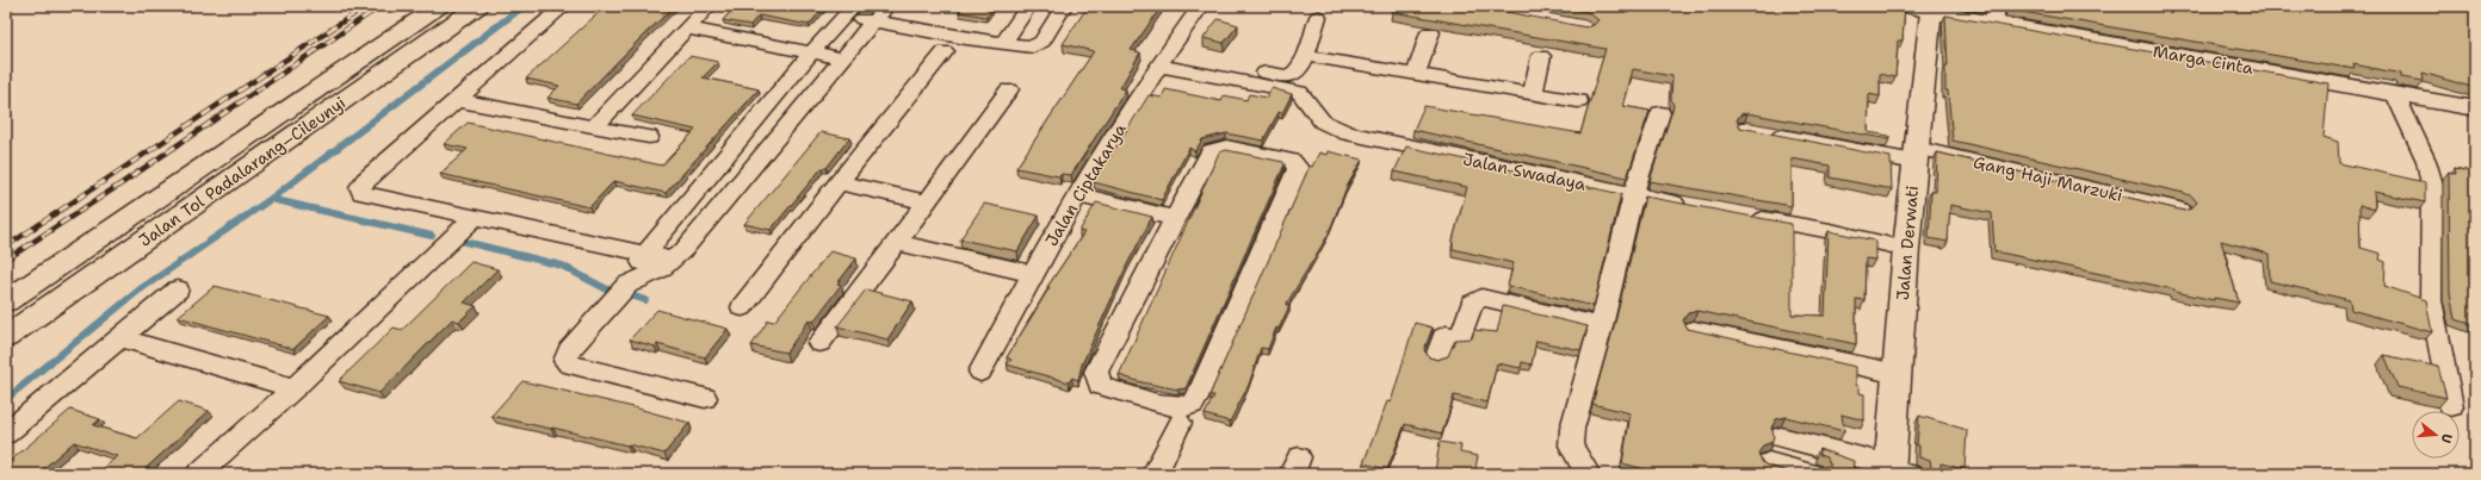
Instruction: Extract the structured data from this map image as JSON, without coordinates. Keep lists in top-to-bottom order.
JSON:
{
  "streets": {
    "main road": ["Marga Cinta", "Jalan Tol Padalarang–Cileunyi", "Jalan Derwati"],
    "street": ["Jalan Swadaya", "Gang Haji Marzuki", "Jalan Ciptakarya"]
  },
  "crossings": [
    ["Marga Cinta", "Jalan Derwati"],
    ["Jalan Swadaya", "Jalan Ciptakarya"],
    ["Gang Haji Marzuki", "Jalan Derwati"]
  ],
  "north": "right"
}
